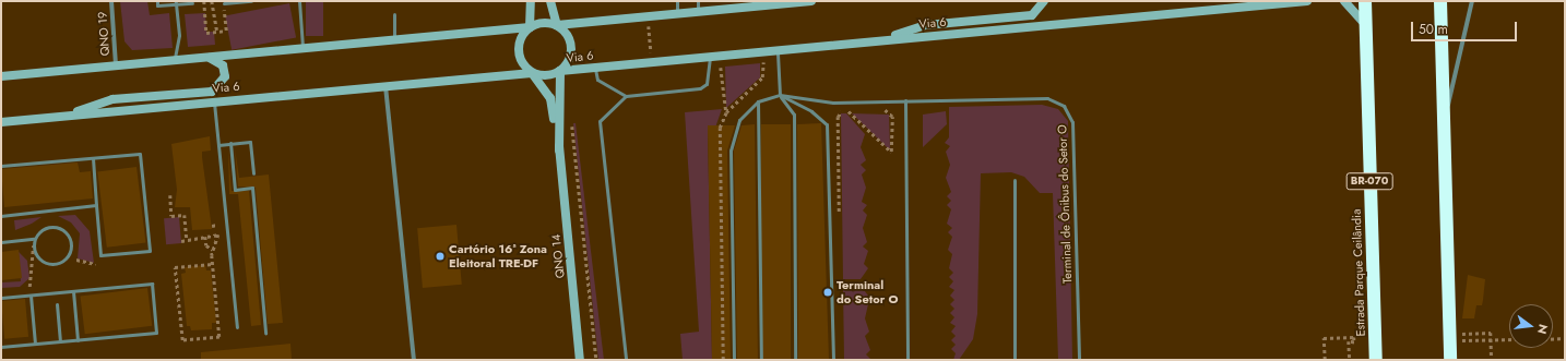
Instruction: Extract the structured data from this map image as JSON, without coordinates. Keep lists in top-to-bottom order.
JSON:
{
  "streets": {
    "highway": ["BR-070", "Estrada Parque Ceilândia"],
    "main road": ["Via 6", "QNO 14"],
    "street": ["QNO 19"],
    "lane": ["Terminal de Ônibus do Setor O"]
  },
  "crossings": [
    ["Via 6", "QNO 14"]
  ],
  "places": ["Cartório 16ª Zona Eleitoral TRE-DF", "Terminal do Setor O"],
  "scale_bar": "50 m",
  "north": "right"
}
